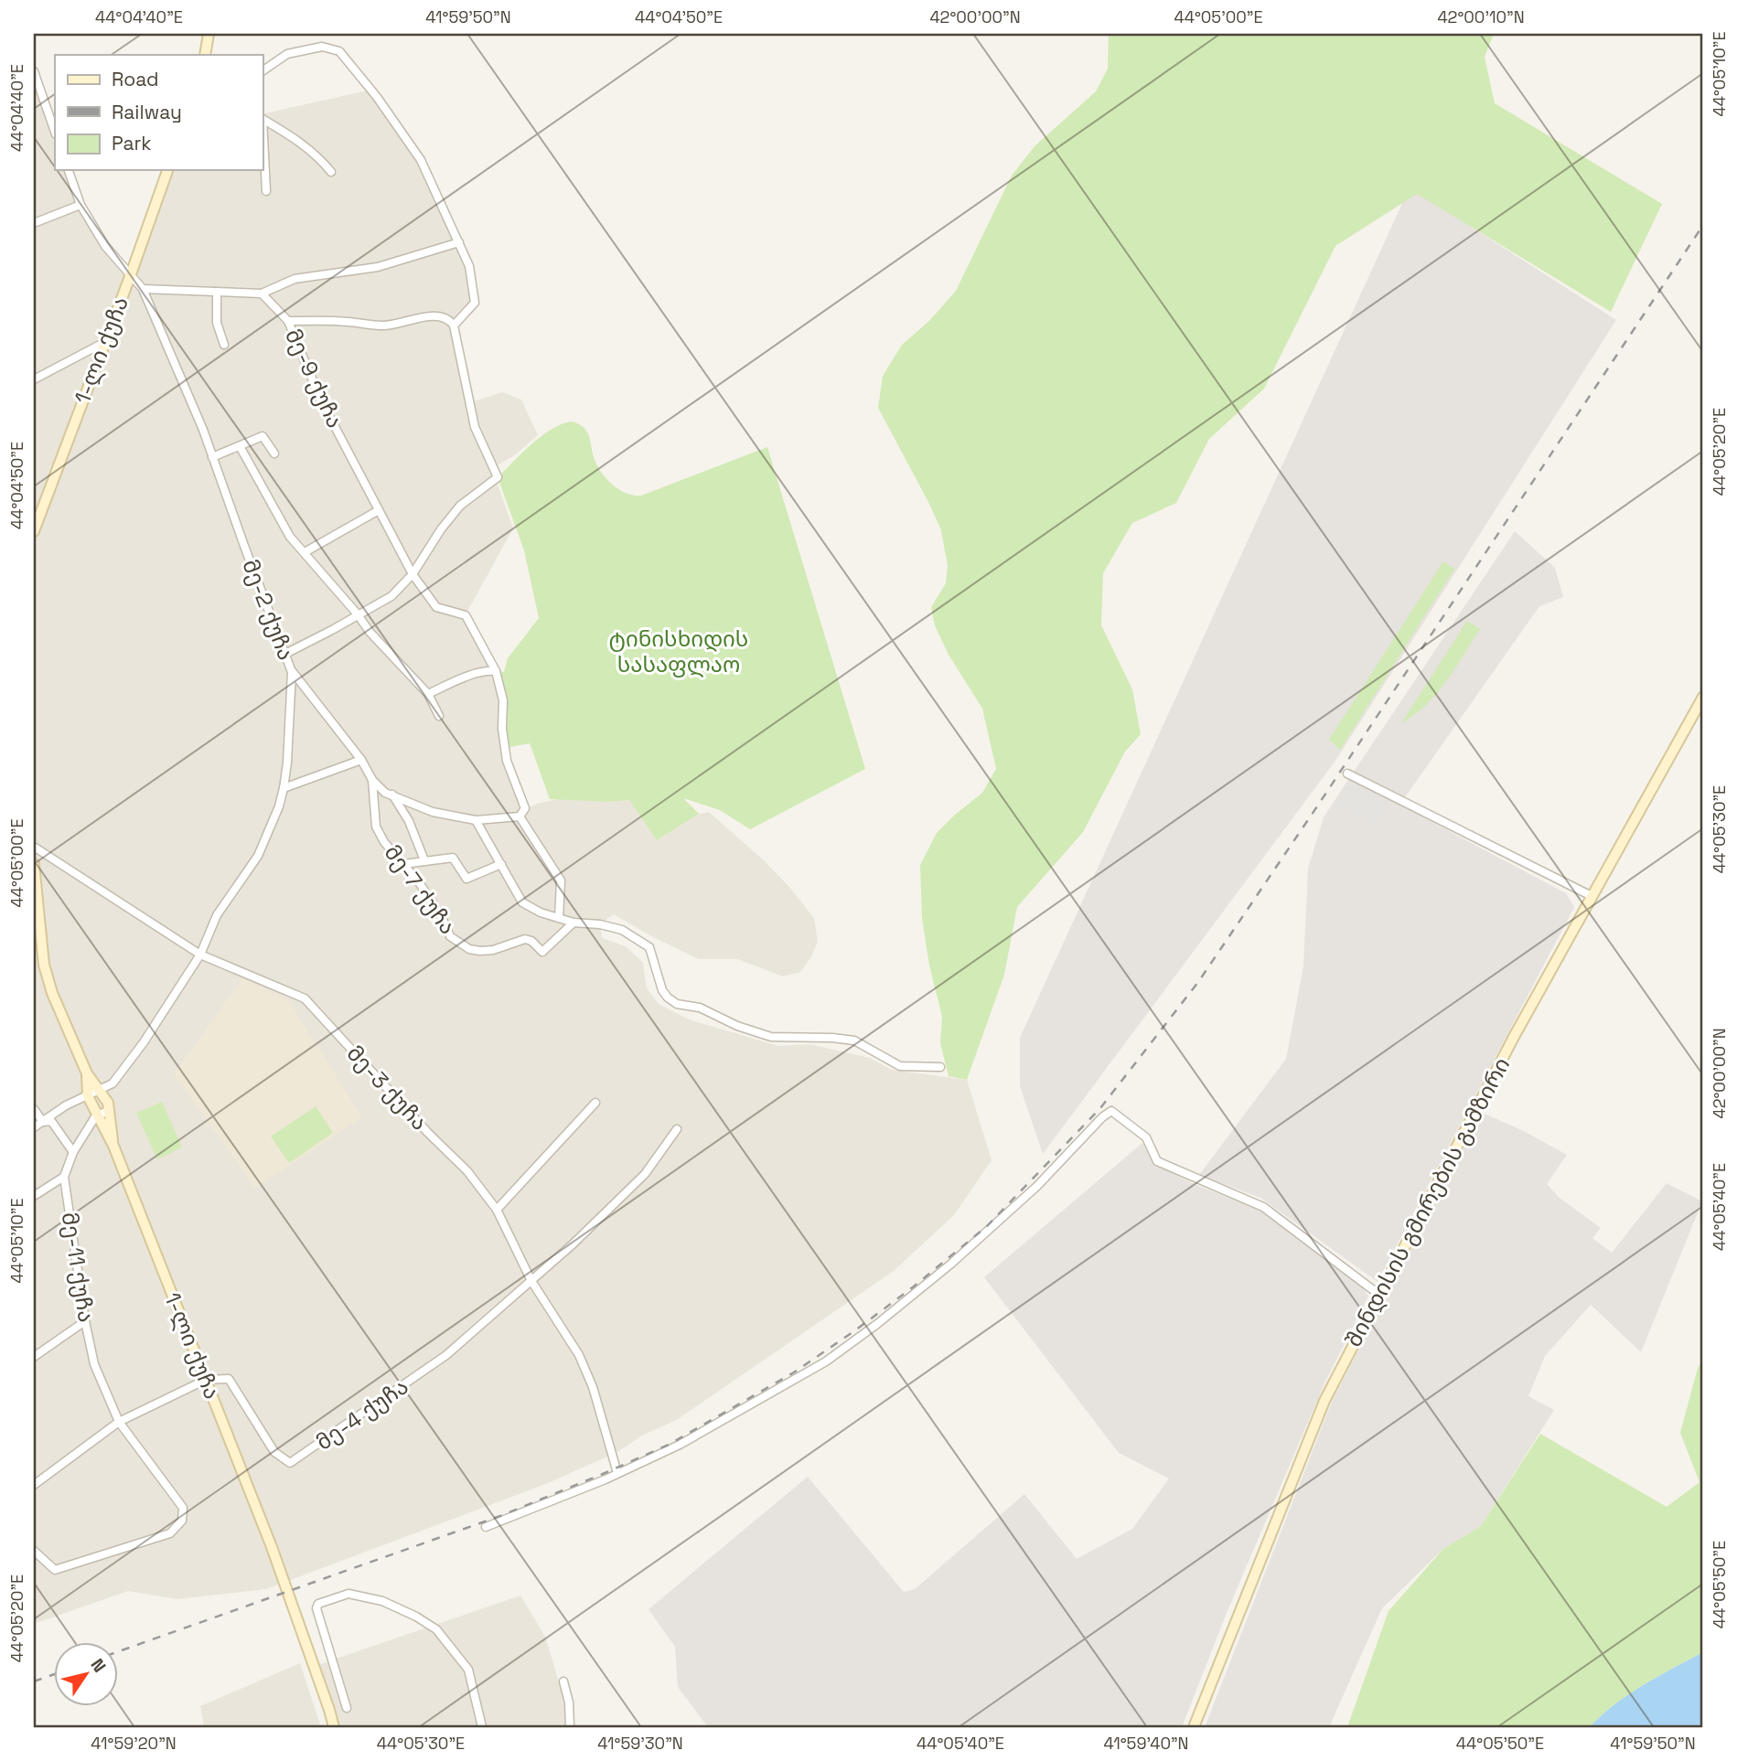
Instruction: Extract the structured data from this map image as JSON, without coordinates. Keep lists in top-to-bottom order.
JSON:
{
  "streets": {
    "main road": ["1-ლი ქუჩა", "შინდისის გმირების გამზირი"],
    "street": [
      "მე-9 ქუჩა",
      "მე-2 ქუჩა",
      "მე-7 ქუჩა",
      "მე-3 ქუჩა",
      "მე-11 ქუჩა",
      "მე-4 ქუჩა"
    ]
  },
  "crossings": [
    ["1-ლი ქუჩა", "მე-2 ქუჩა"],
    ["1-ლი ქუჩა", "მე-11 ქუჩა"],
    ["1-ლი ქუჩა", "მე-4 ქუჩა"],
    ["მე-2 ქუჩა", "მე-3 ქუჩა"],
    ["მე-3 ქუჩა", "მე-4 ქუჩა"]
  ],
  "parks": ["ტინისხიდის სასაფლაო"],
  "legend": ["Road", "Railway", "Park"],
  "north": "top right",
  "coordinates": [
    "44°04'40\"E",
    "41°59'50\"N",
    "44°04'50\"E",
    "42°00'00\"N",
    "44°05'00\"E",
    "42°00'10\"N",
    "44°05'10\"E",
    "44°05'20\"E",
    "44°05'30\"E",
    "44°05'40\"E",
    "44°05'50\"E",
    "41°59'20\"N",
    "41°59'30\"N",
    "41°59'40\"N"
  ]
}
